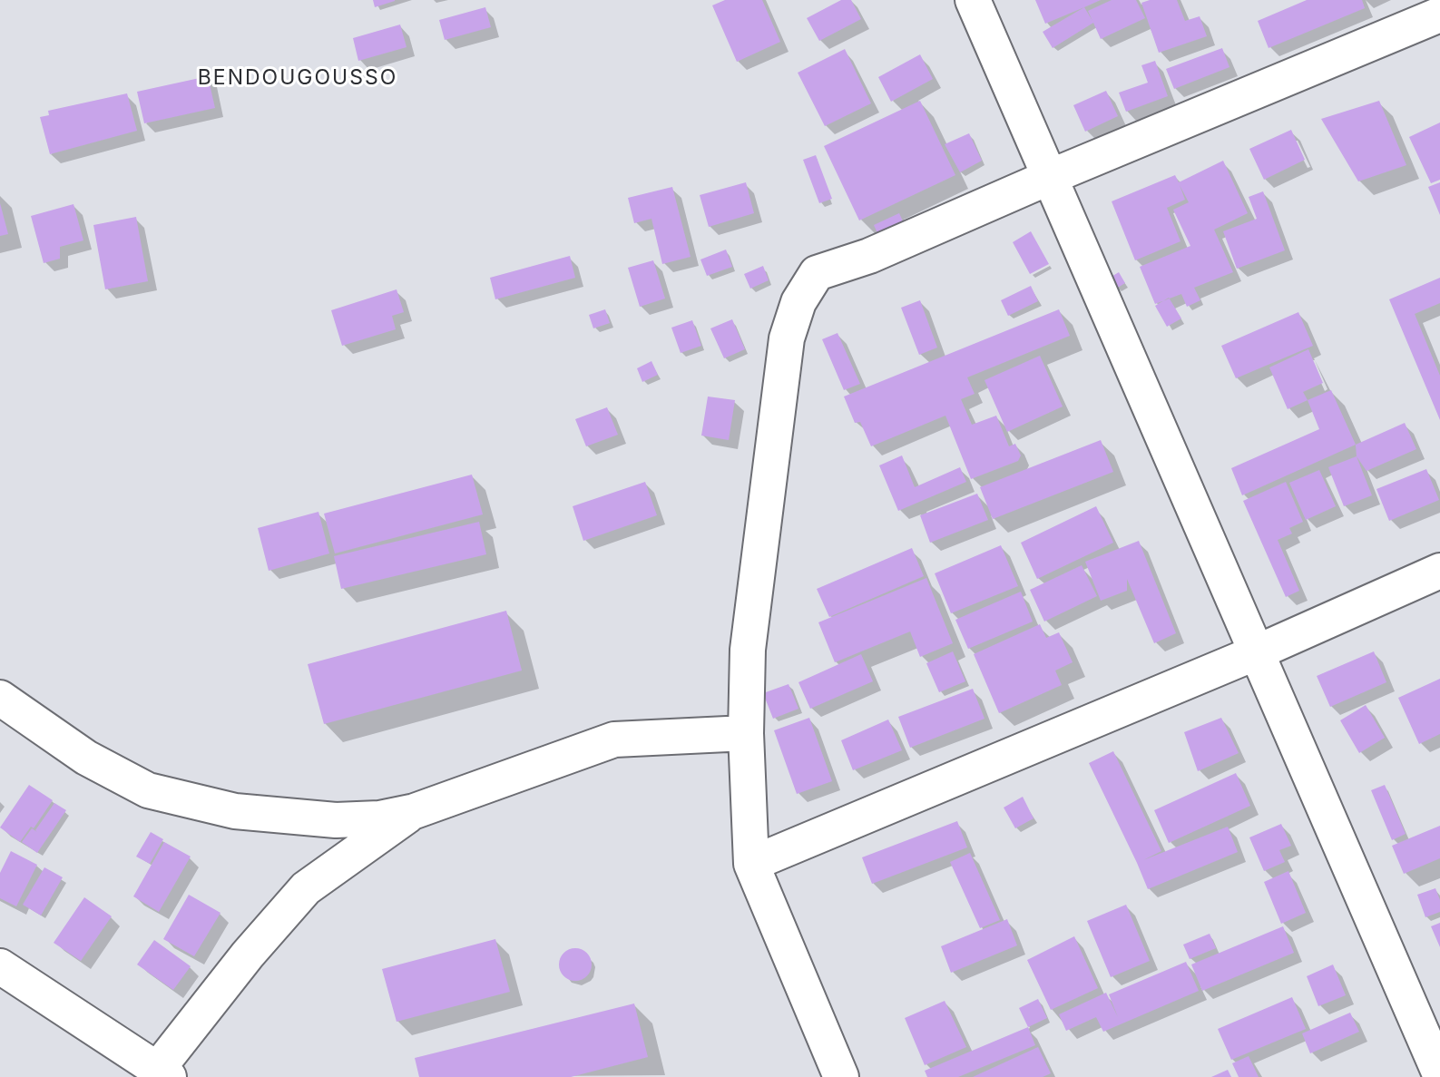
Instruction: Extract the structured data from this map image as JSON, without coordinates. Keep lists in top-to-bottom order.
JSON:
{
  "districts": ["BENDOUGOUSSO"]
}
